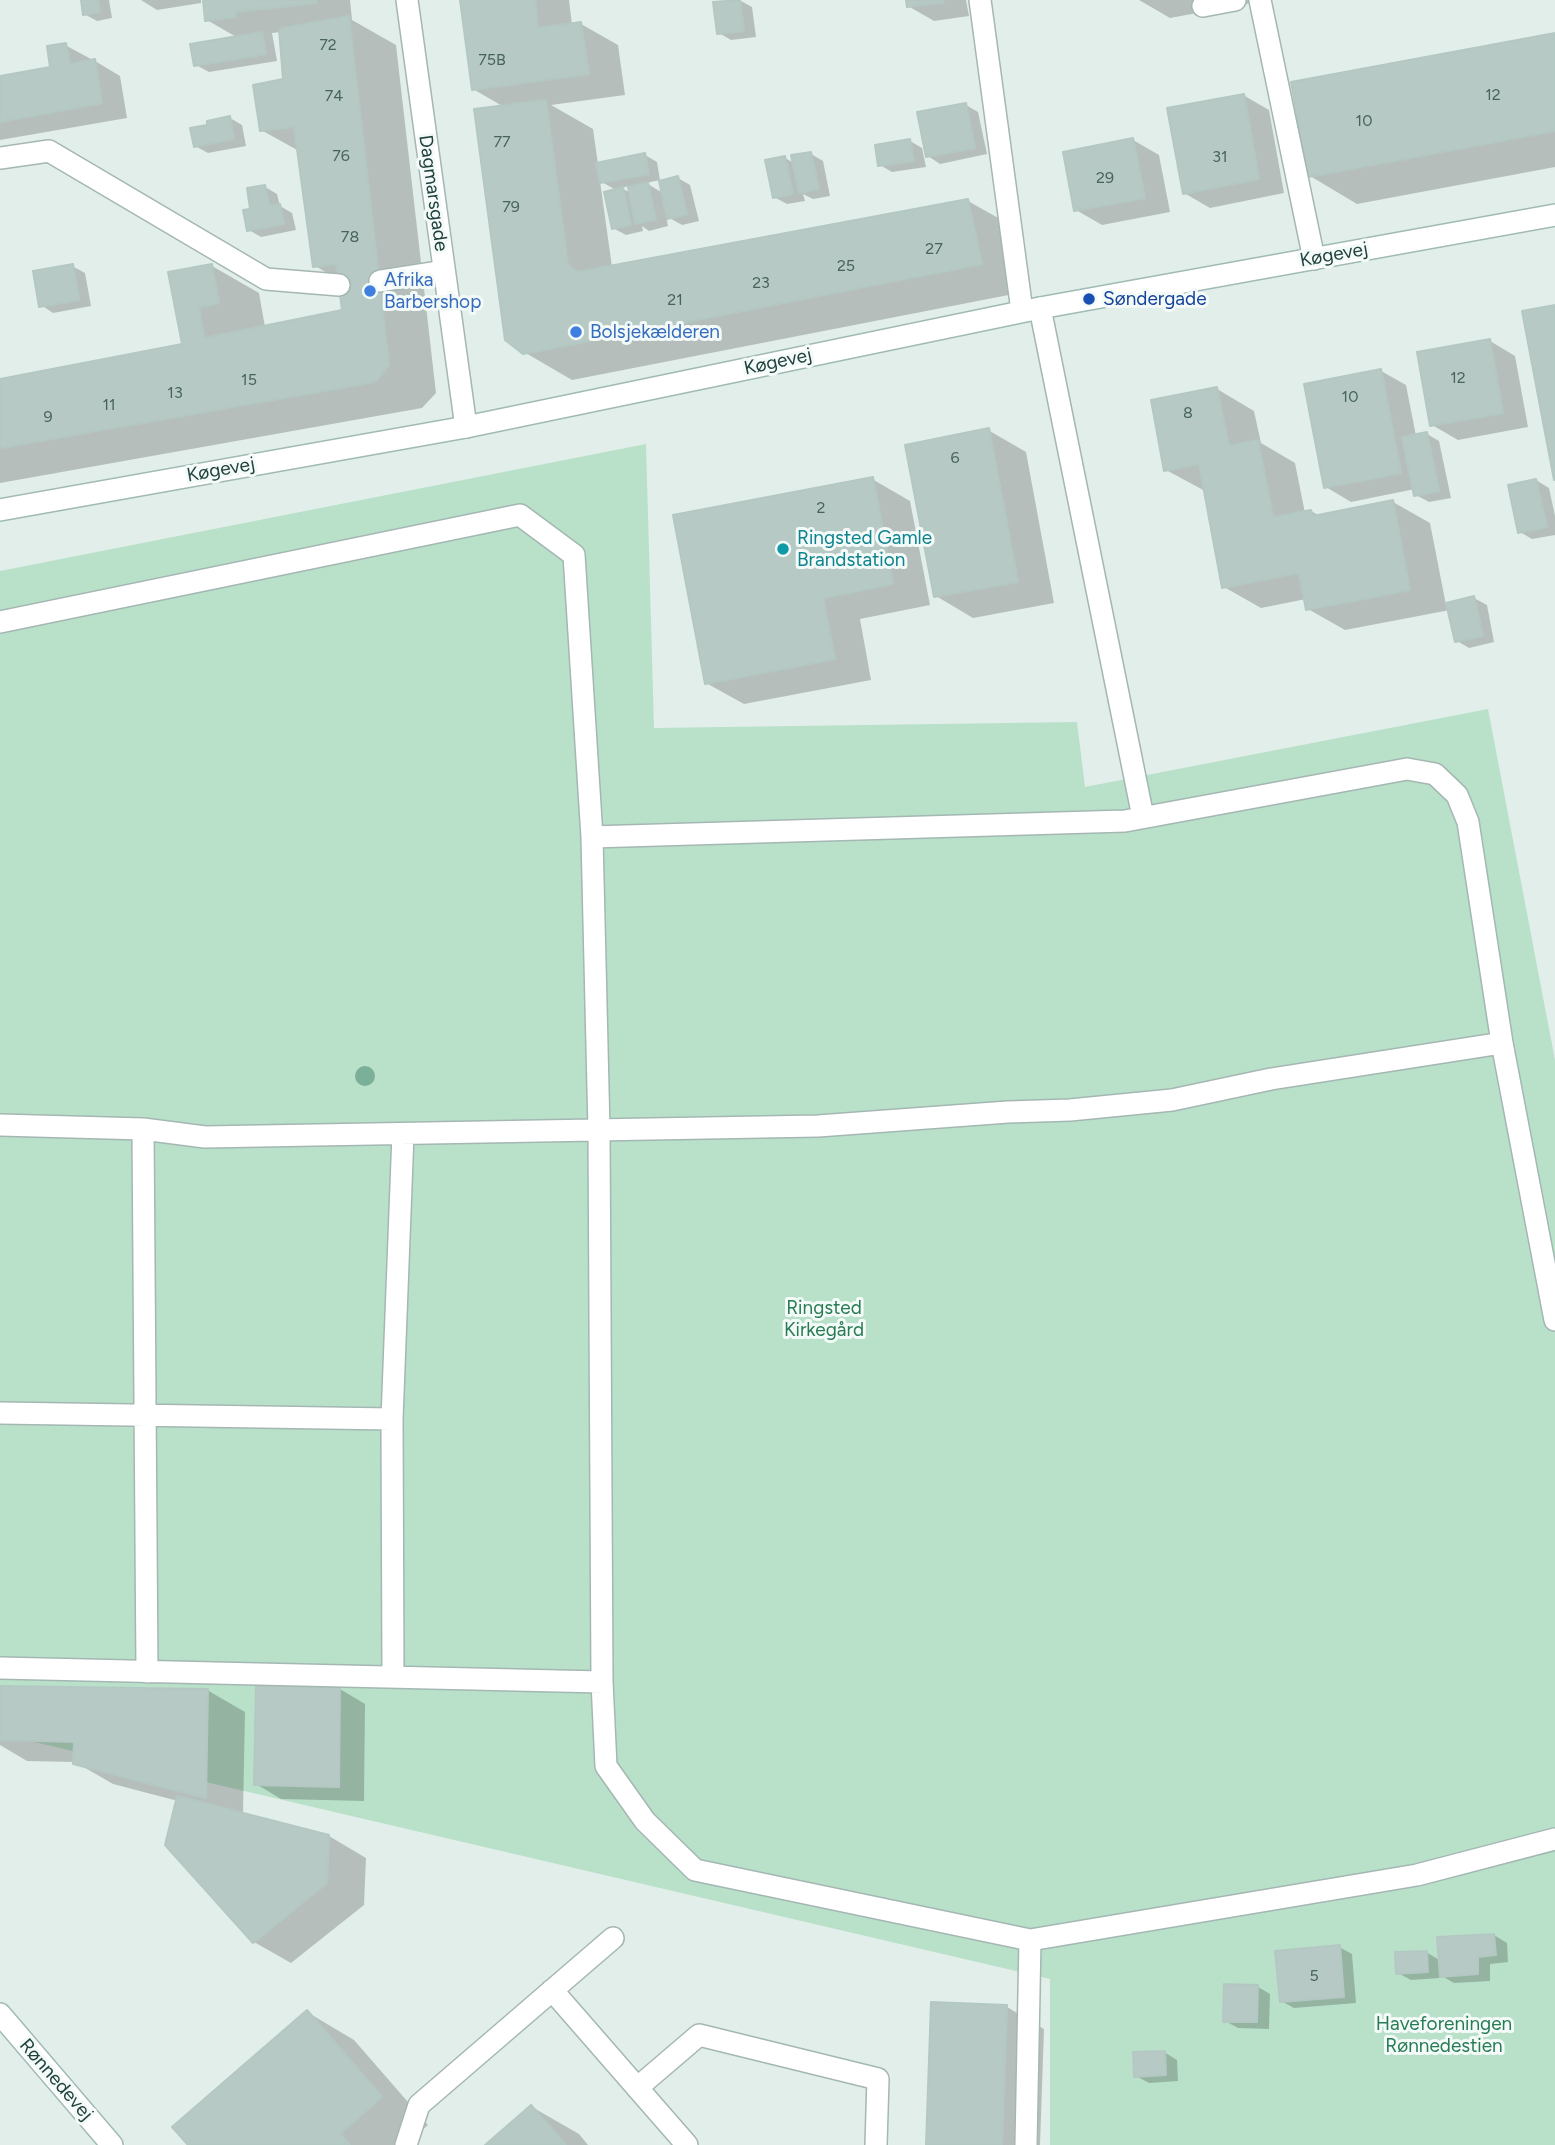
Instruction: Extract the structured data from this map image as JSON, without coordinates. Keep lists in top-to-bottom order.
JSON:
{
  "streets": {
    "street": ["Dagmarsgade", "Køgevej", "Rønnedevej"]
  },
  "crossings": [
    ["Dagmarsgade", "Køgevej"]
  ],
  "parks": ["Ringsted Kirkegård", "Haveforeningen Rønnedestien"],
  "places": [
    "Afrika Barbershop",
    "Søndergade",
    "Bolsjekælderen",
    "Ringsted Gamle Brandstation"
  ],
  "house_numbers": [
    "72",
    "75B",
    "12",
    "74",
    "10",
    "77",
    "76",
    "31",
    "29",
    "79",
    "78",
    "27",
    "25",
    "23",
    "21",
    "12",
    "15",
    "13",
    "10",
    "11",
    "8",
    "9",
    "6",
    "2",
    "5"
  ]
}
